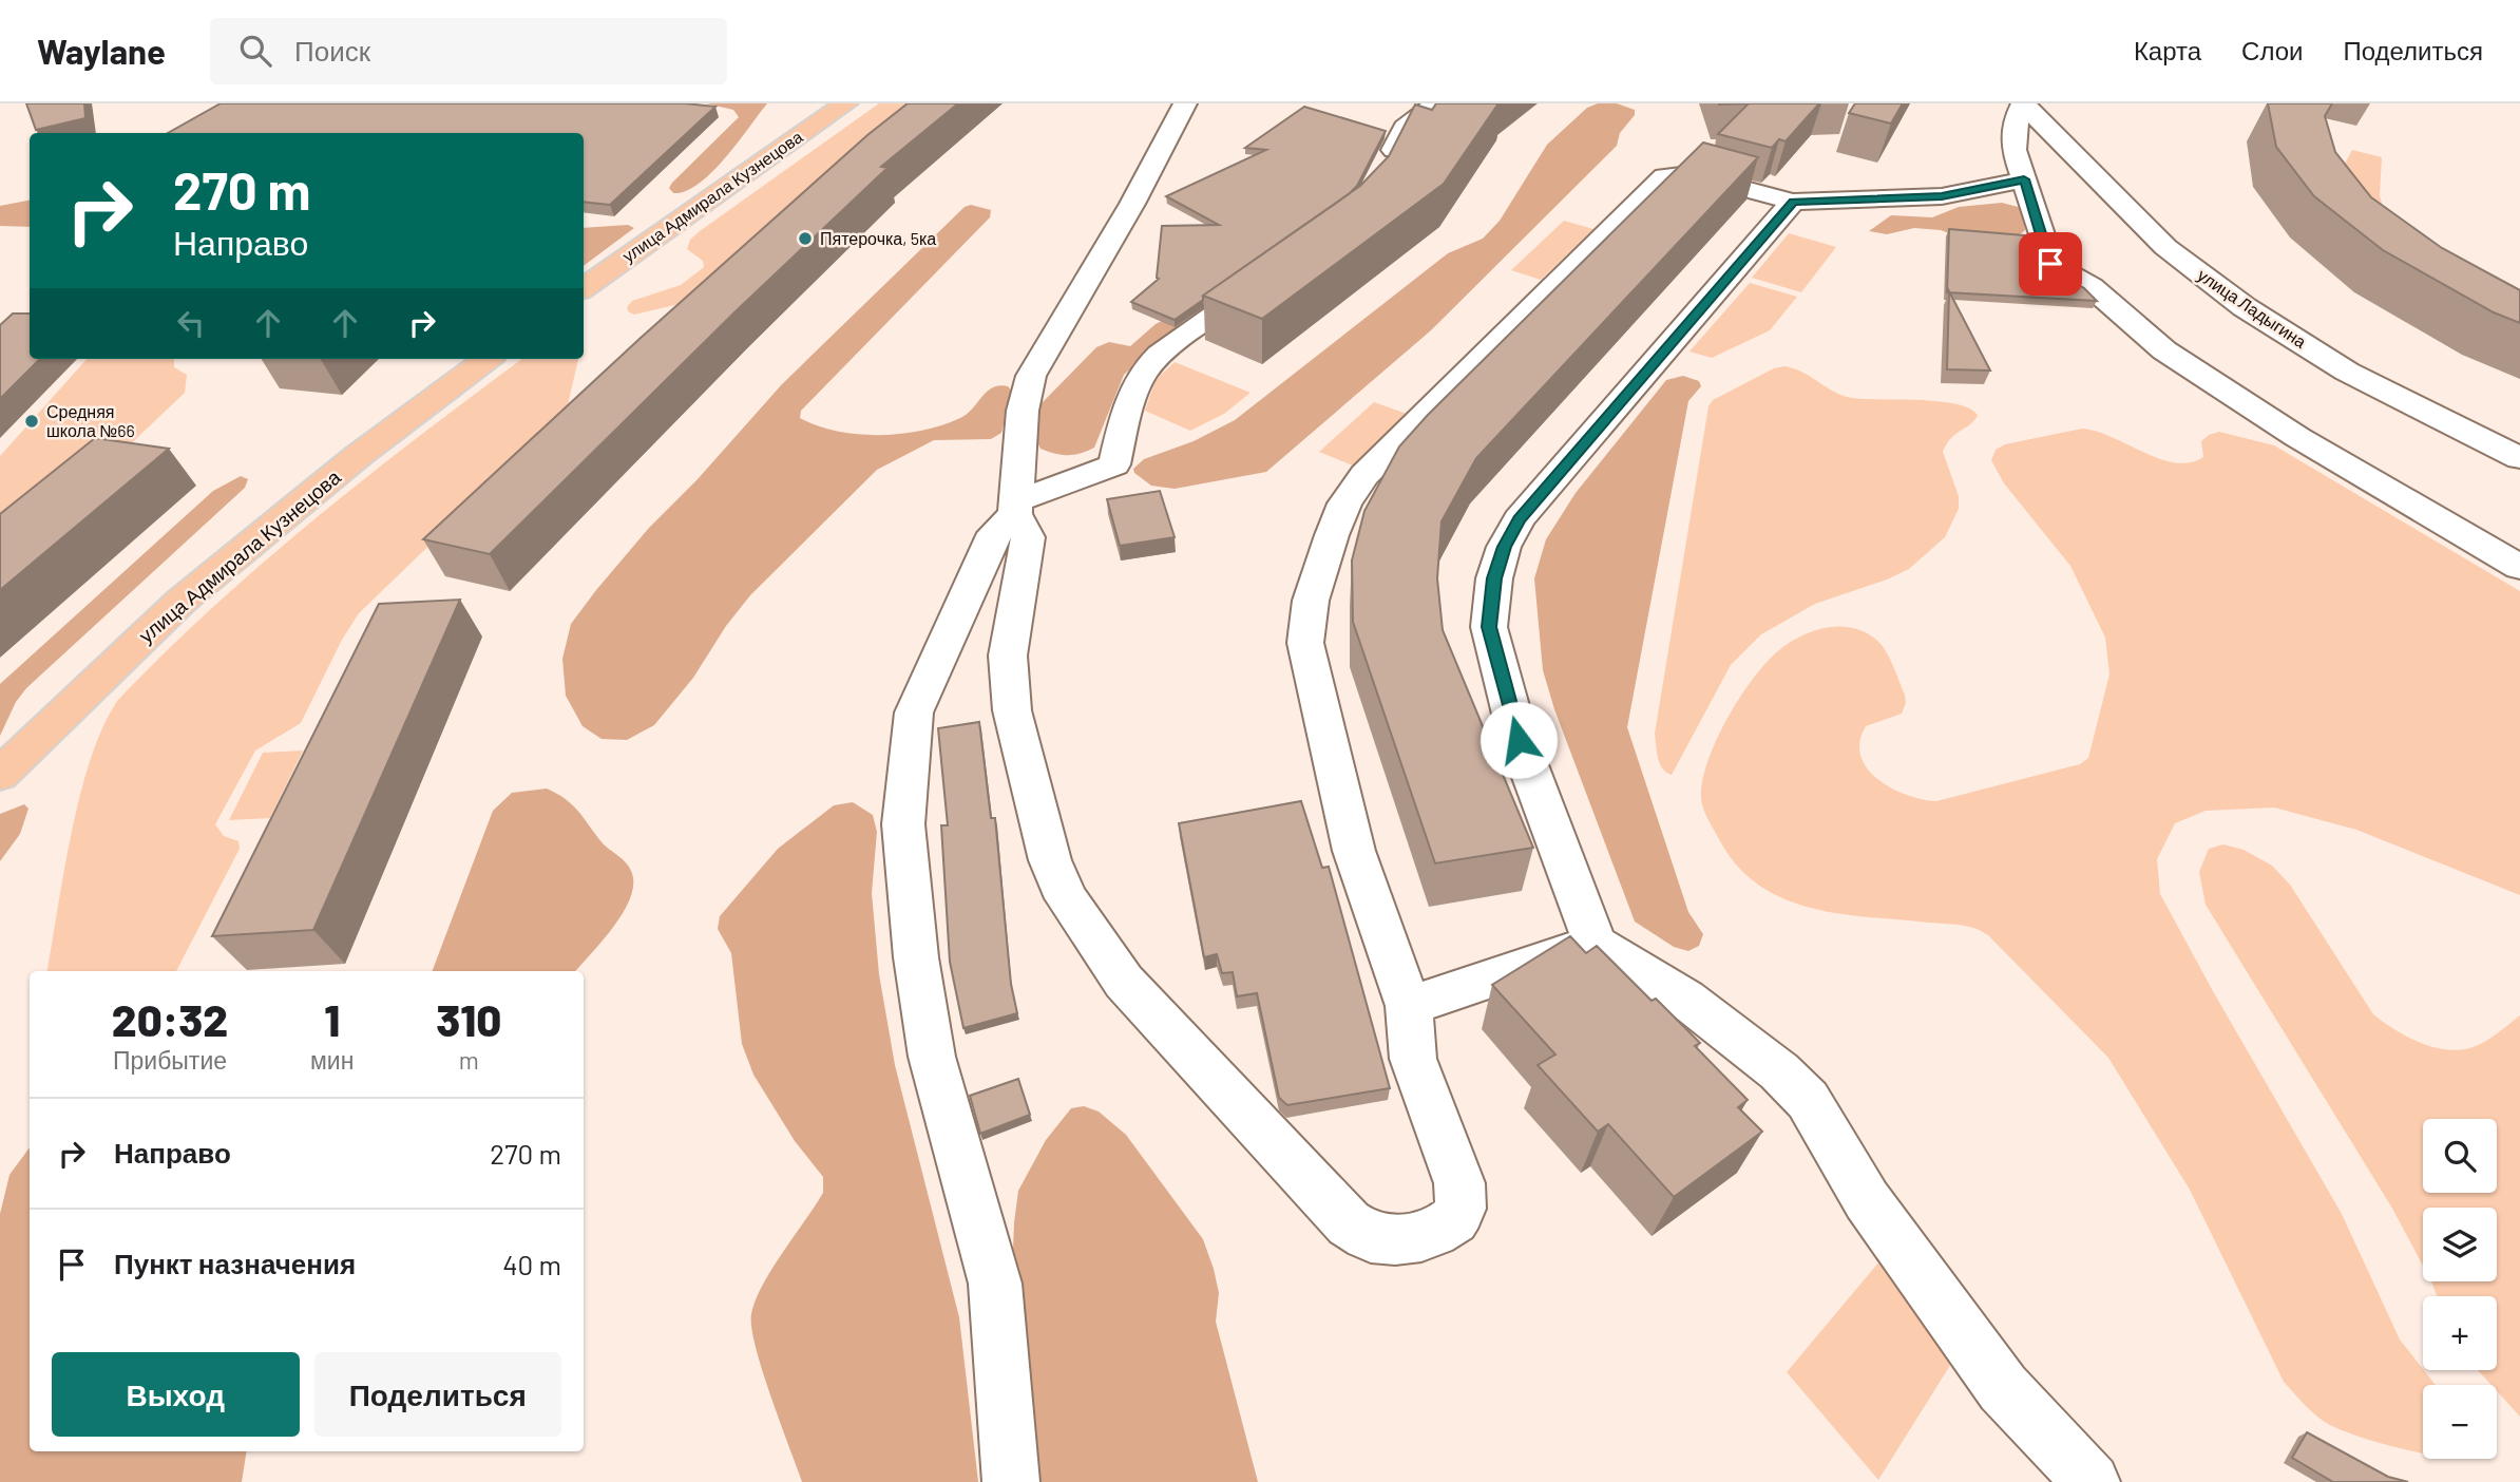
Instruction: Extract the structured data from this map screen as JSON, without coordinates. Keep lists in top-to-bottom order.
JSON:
{
  "streets": {
    "main road": ["улица Адмирала Кузнецова"],
    "street": ["улица Ладыгина"]
  },
  "places": ["Пятерочка, 5ка", "Средняя школа №66"],
  "page": {
    "header": "Waylane",
    "search": "Поиск",
    "nav": ["Карта", "Слои", "Поделиться"],
    "turn": ["270 m", "Направо"],
    "eta": [
      "20:32",
      "Прибытие",
      "1",
      "мин",
      "310",
      "m"
    ],
    "list": [
      {
        "name": "Направо",
        "value": "270 m"
      },
      {
        "name": "Пункт назначения",
        "value": "40 m"
      }
    ],
    "map_buttons": ["+", "−"],
    "buttons": ["Выход", "Поделиться"]
  }
}
